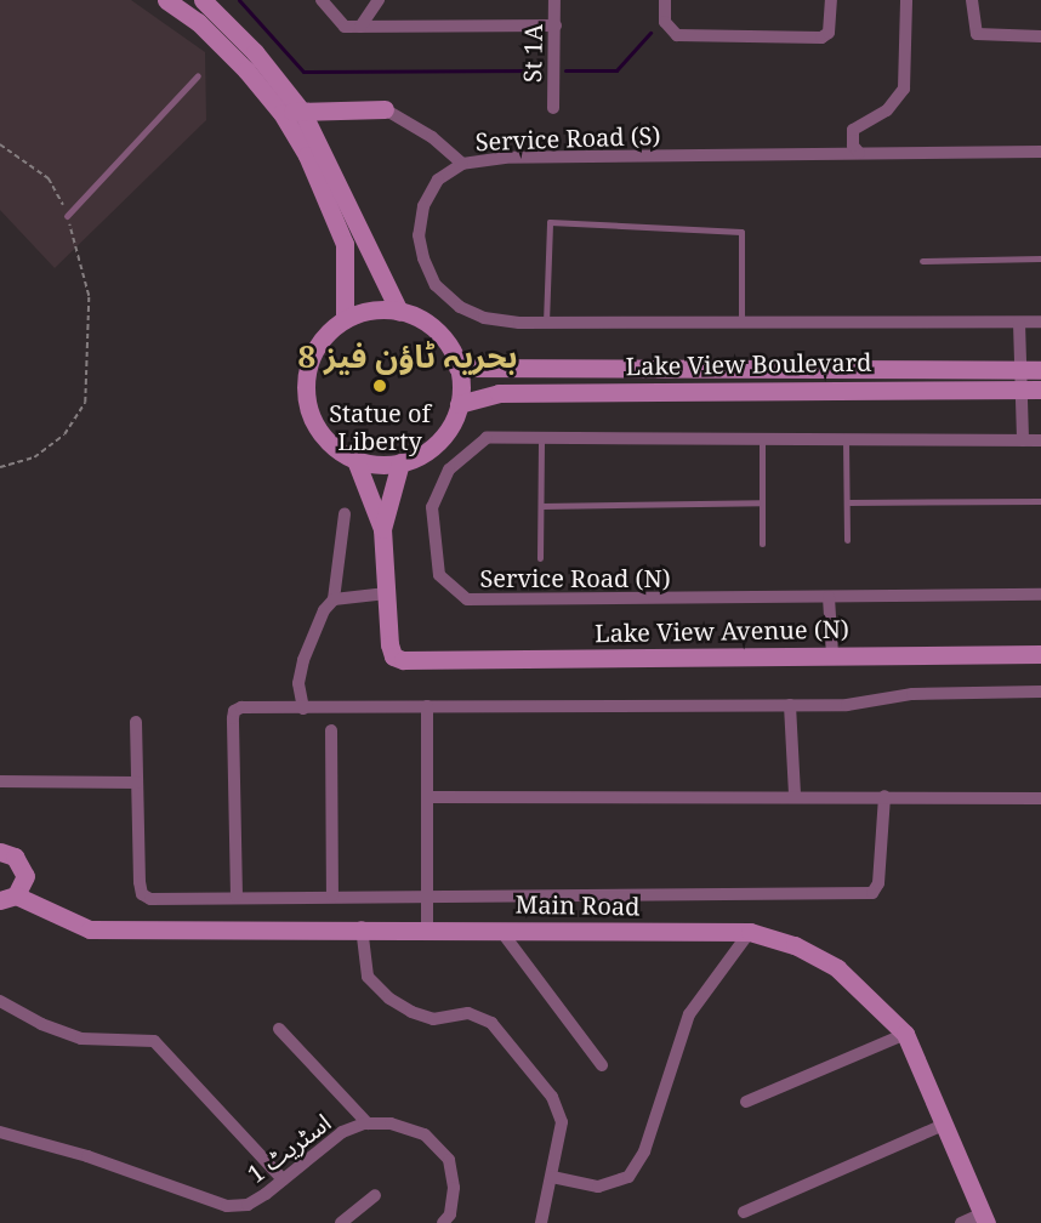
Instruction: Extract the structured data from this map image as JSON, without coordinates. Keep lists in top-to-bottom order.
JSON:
{
  "streets": {
    "main road": ["Lake View Boulevard", "Lake View Avenue (N)", "Main Road"],
    "street": [
      "St 1A",
      "Service Road (S)",
      "Service Road (N)",
      "اسٹریٹ 1"
    ]
  },
  "districts": ["بحریہ ٹاؤن فیز 8"],
  "places": ["Statue of Liberty"]
}
